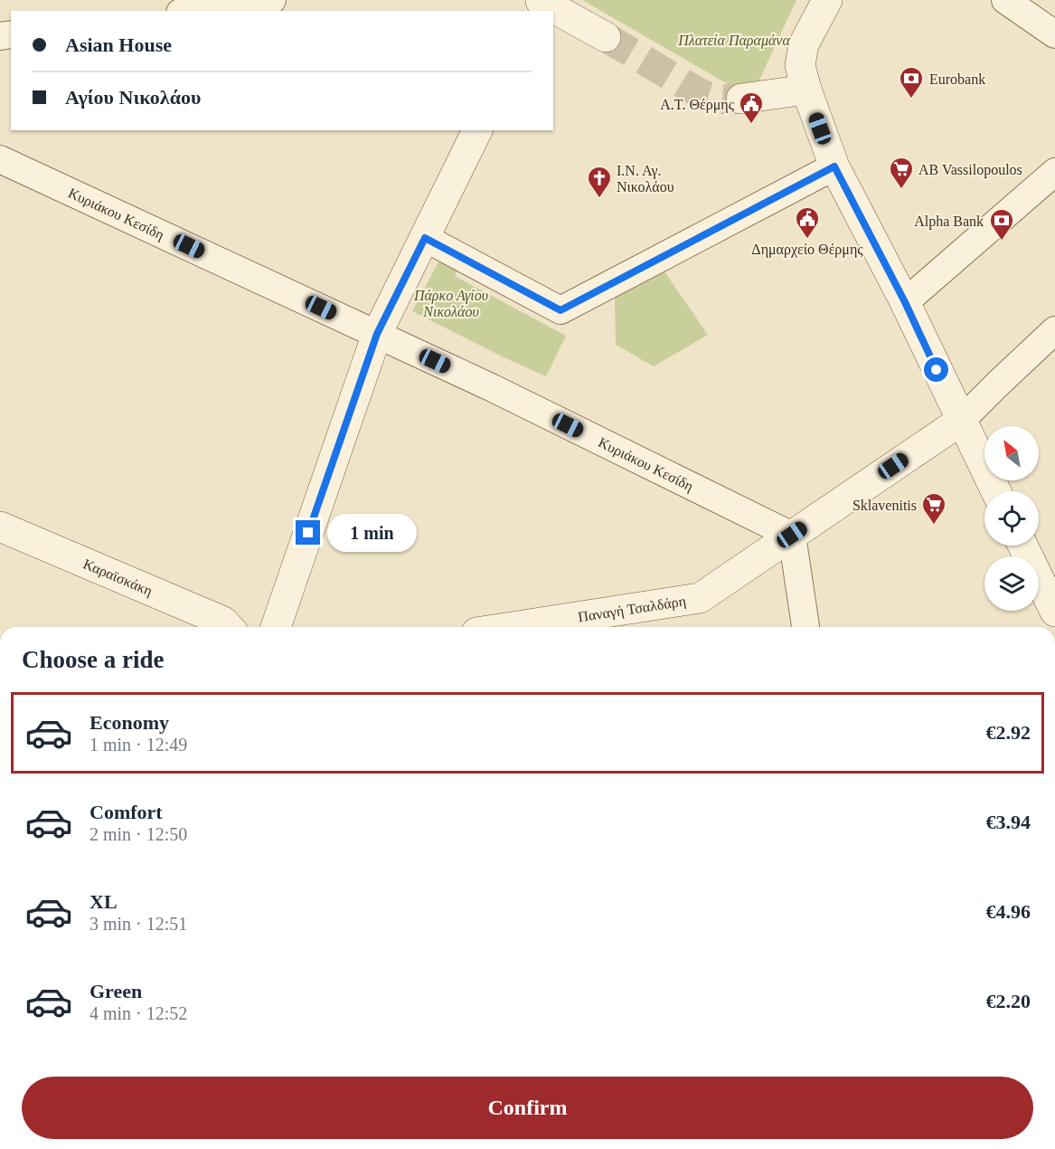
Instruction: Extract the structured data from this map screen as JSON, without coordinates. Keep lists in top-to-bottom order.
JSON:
{
  "streets": {
    "street": ["Κυριάκου Κεσίδη", "Καραϊσκάκη", "Παναγή Τσαλδάρη"]
  },
  "crossings": [
    ["Κυριάκου Κεσίδη", "Παναγή Τσαλδάρη"]
  ],
  "parks": ["Πλατεία Παραμάνα", "Πάρκο Αγίου Νικολάου"],
  "places": {
    "bank": ["Eurobank", "Alpha Bank"],
    "public building": ["Α.Τ. Θέρμης", "Δημαρχείο Θέρμης"],
    "supermarket": ["AB Vassilopoulos", "Sklavenitis"],
    "church": ["Ι.Ν. Αγ. Νικολάου"]
  },
  "north": "top left",
  "page": {
    "banner": ["Asian House", "Αγίου Νικολάου"],
    "bubble": "1 min",
    "heading": "Choose a ride",
    "list": [
      {
        "name": "Economy",
        "note": "1 min · 12:49",
        "value": "€2.92"
      },
      {
        "name": "Comfort",
        "note": "2 min · 12:50",
        "value": "€3.94"
      },
      {
        "name": "XL",
        "note": "3 min · 12:51",
        "value": "€4.96"
      },
      {
        "name": "Green",
        "note": "4 min · 12:52",
        "value": "€2.20"
      }
    ],
    "buttons": "Confirm"
  }
}
